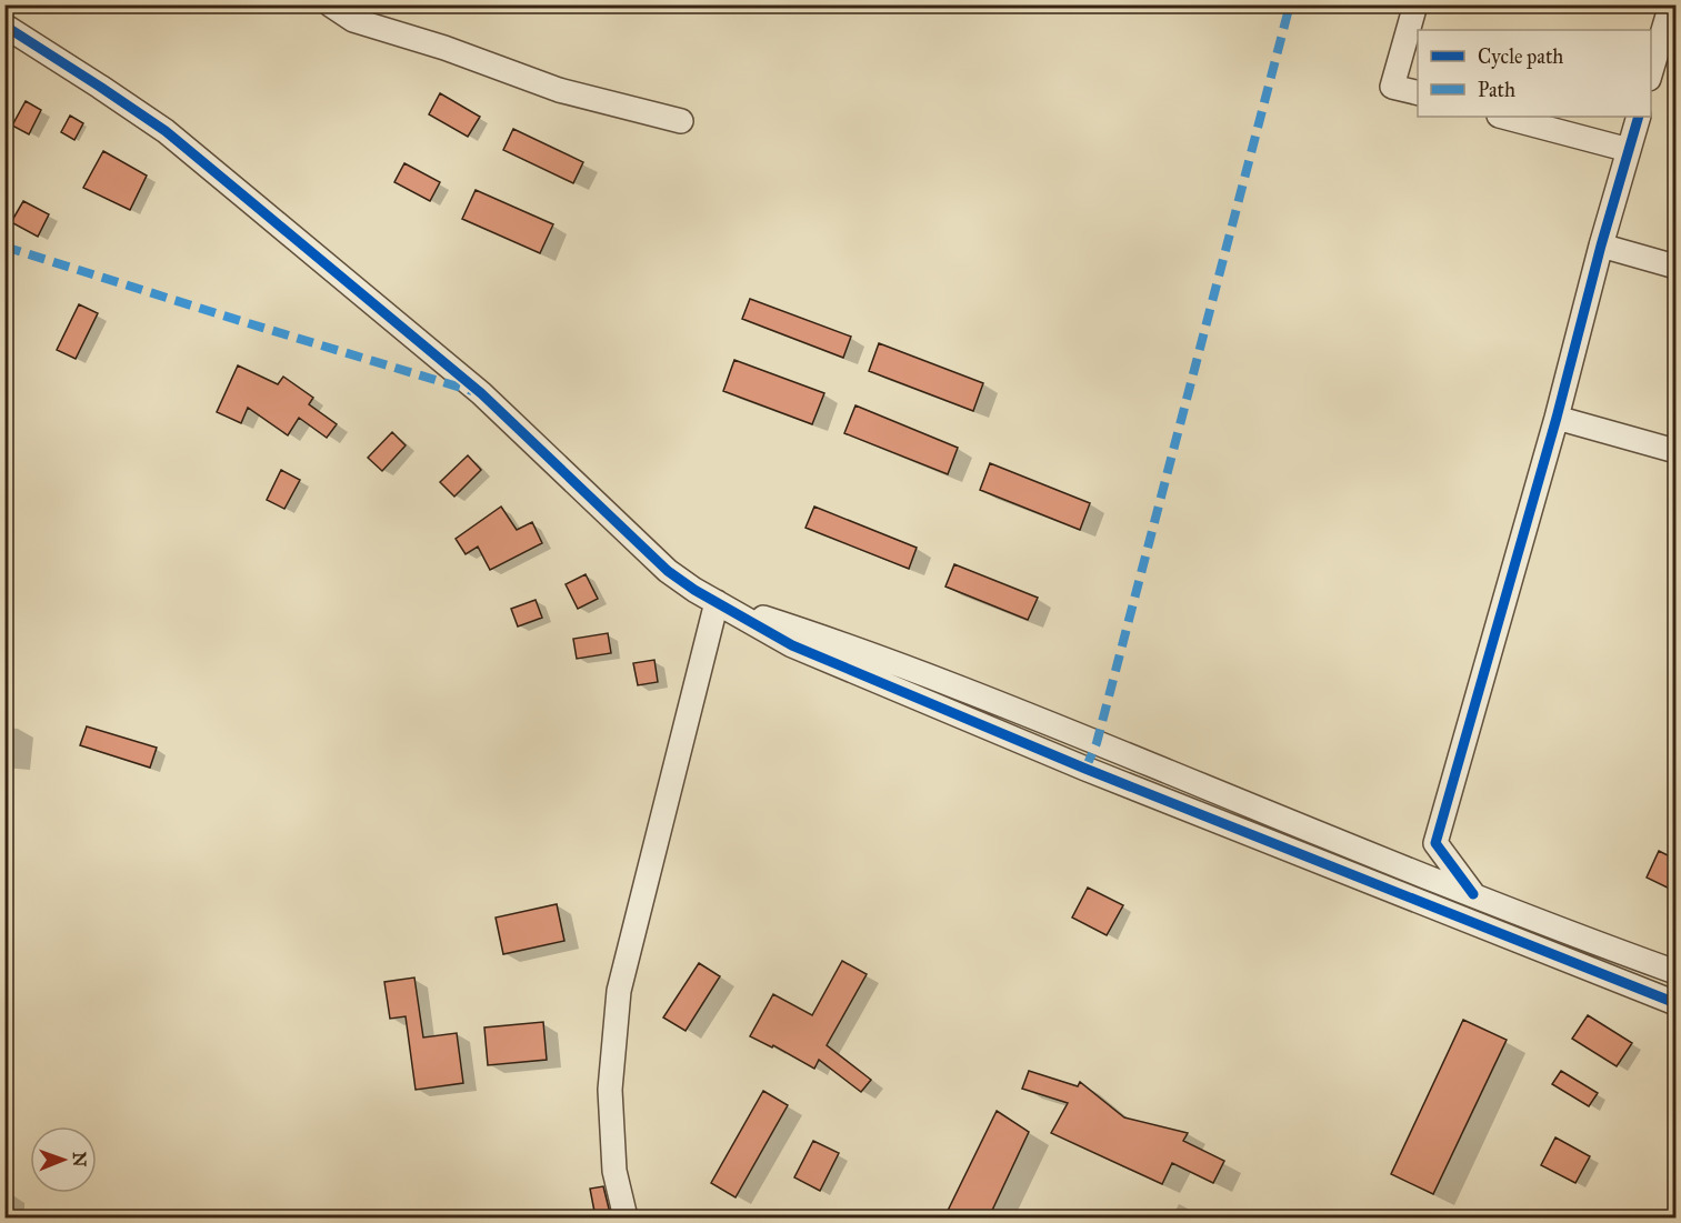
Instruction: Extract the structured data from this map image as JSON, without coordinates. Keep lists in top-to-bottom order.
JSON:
{
  "legend": ["Cycle path", "Path"],
  "north": "right"
}
